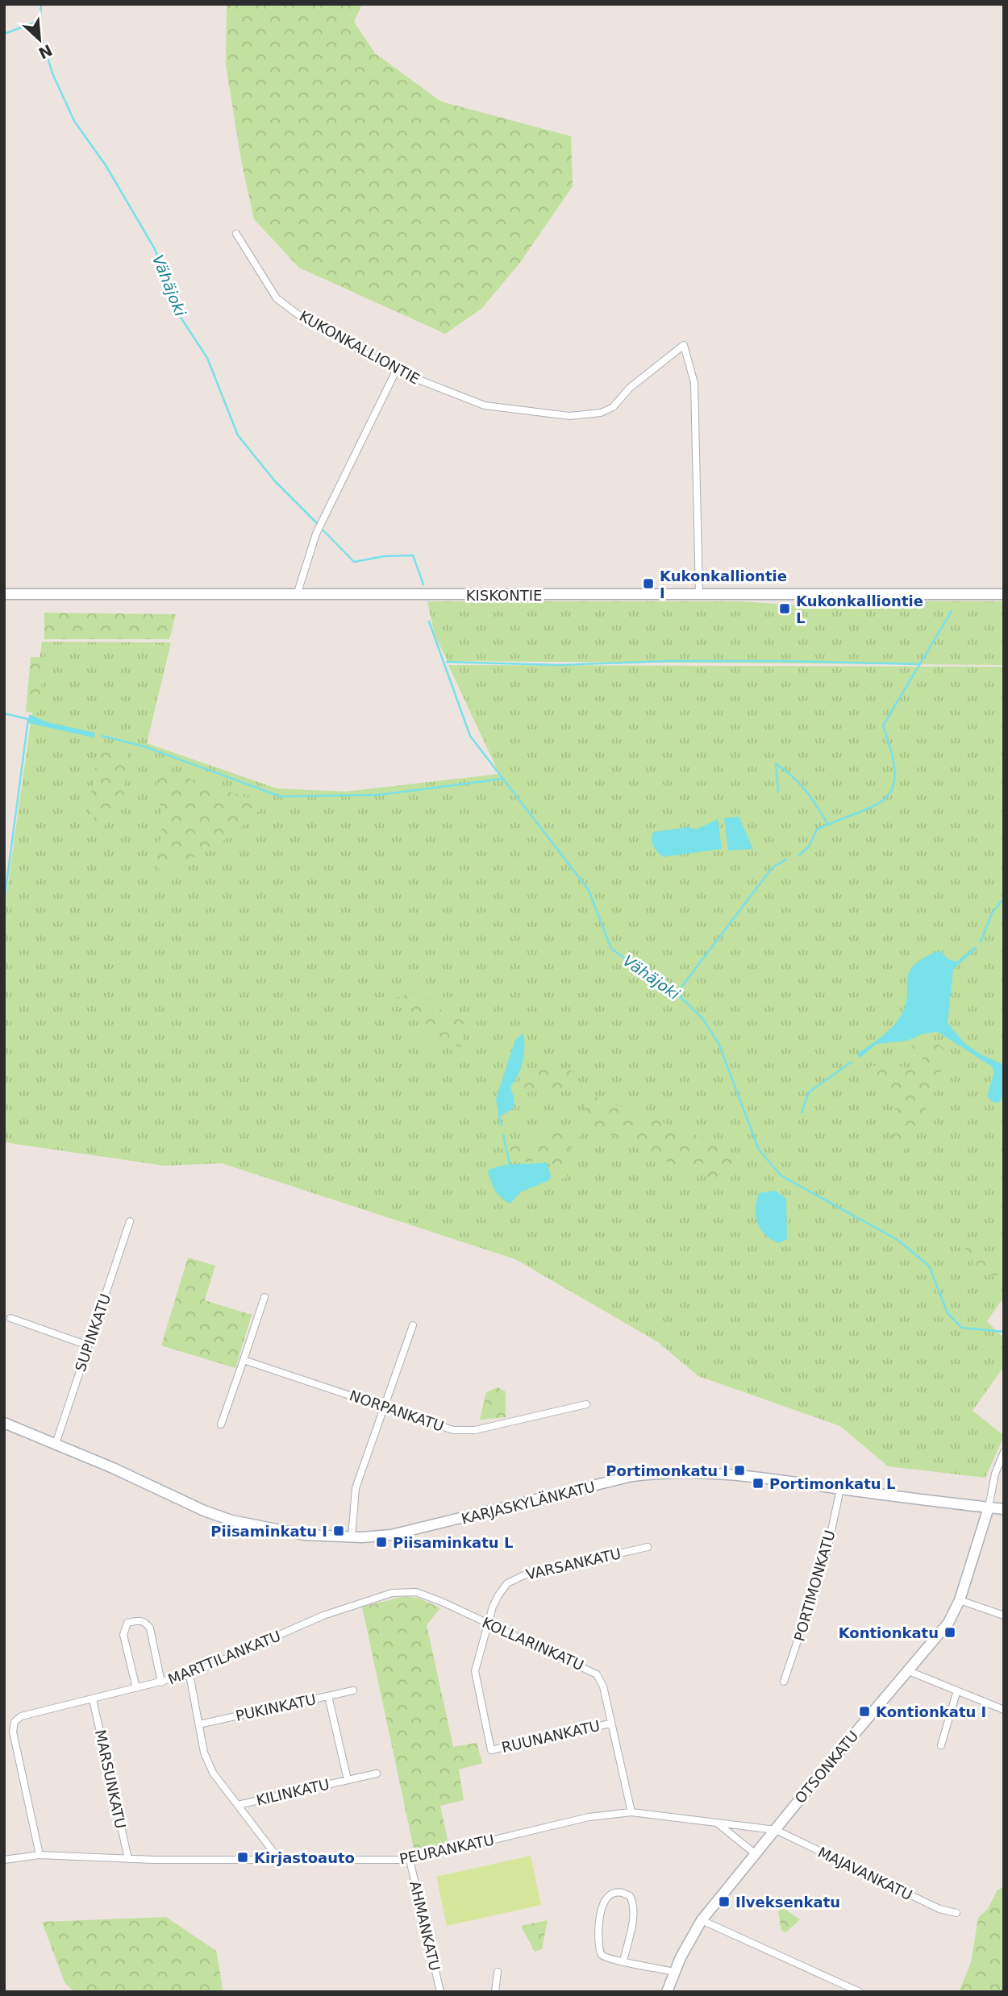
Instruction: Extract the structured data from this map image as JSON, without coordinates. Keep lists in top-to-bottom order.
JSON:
{
  "streets": {
    "street": [
      "KUKONKALLIONTIE",
      "KISKONTIE",
      "SUPINKATU",
      "NORPANKATU",
      "KARJASKYLÄNKATU",
      "VARSANKATU",
      "PORTIMONKATU",
      "KOLLARINKATU",
      "MARTTILANKATU",
      "PUKINKATU",
      "RUUNANKATU",
      "OTSONKATU",
      "MARSUNKATU",
      "KILINKATU",
      "PEURANKATU",
      "MAJAVANKATU",
      "AHMANKATU"
    ]
  },
  "crossings": [
    ["KUKONKALLIONTIE", "KISKONTIE"],
    ["SUPINKATU", "KARJASKYLÄNKATU"],
    ["KARJASKYLÄNKATU", "PORTIMONKATU"],
    ["KARJASKYLÄNKATU", "OTSONKATU"],
    ["VARSANKATU", "KOLLARINKATU"],
    ["VARSANKATU", "RUUNANKATU"],
    ["KOLLARINKATU", "MARTTILANKATU"],
    ["KOLLARINKATU", "RUUNANKATU"],
    ["KOLLARINKATU", "PEURANKATU"],
    ["MARTTILANKATU", "MARSUNKATU"],
    ["MARTTILANKATU", "PEURANKATU"],
    ["PUKINKATU", "KILINKATU"],
    ["OTSONKATU", "PEURANKATU"],
    ["OTSONKATU", "MAJAVANKATU"],
    ["MARSUNKATU", "PEURANKATU"],
    ["PEURANKATU", "MAJAVANKATU"],
    ["PEURANKATU", "AHMANKATU"]
  ],
  "water": ["Vähäjoki"],
  "places": {
    "transit": [
      "Kukonkalliontie I",
      "Kukonkalliontie L",
      "Portimonkatu I",
      "Portimonkatu L",
      "Piisaminkatu I",
      "Piisaminkatu L",
      "Kontionkatu",
      "Kontionkatu I",
      "Kirjastoauto",
      "Ilveksenkatu"
    ]
  },
  "north": "bottom right"
}
